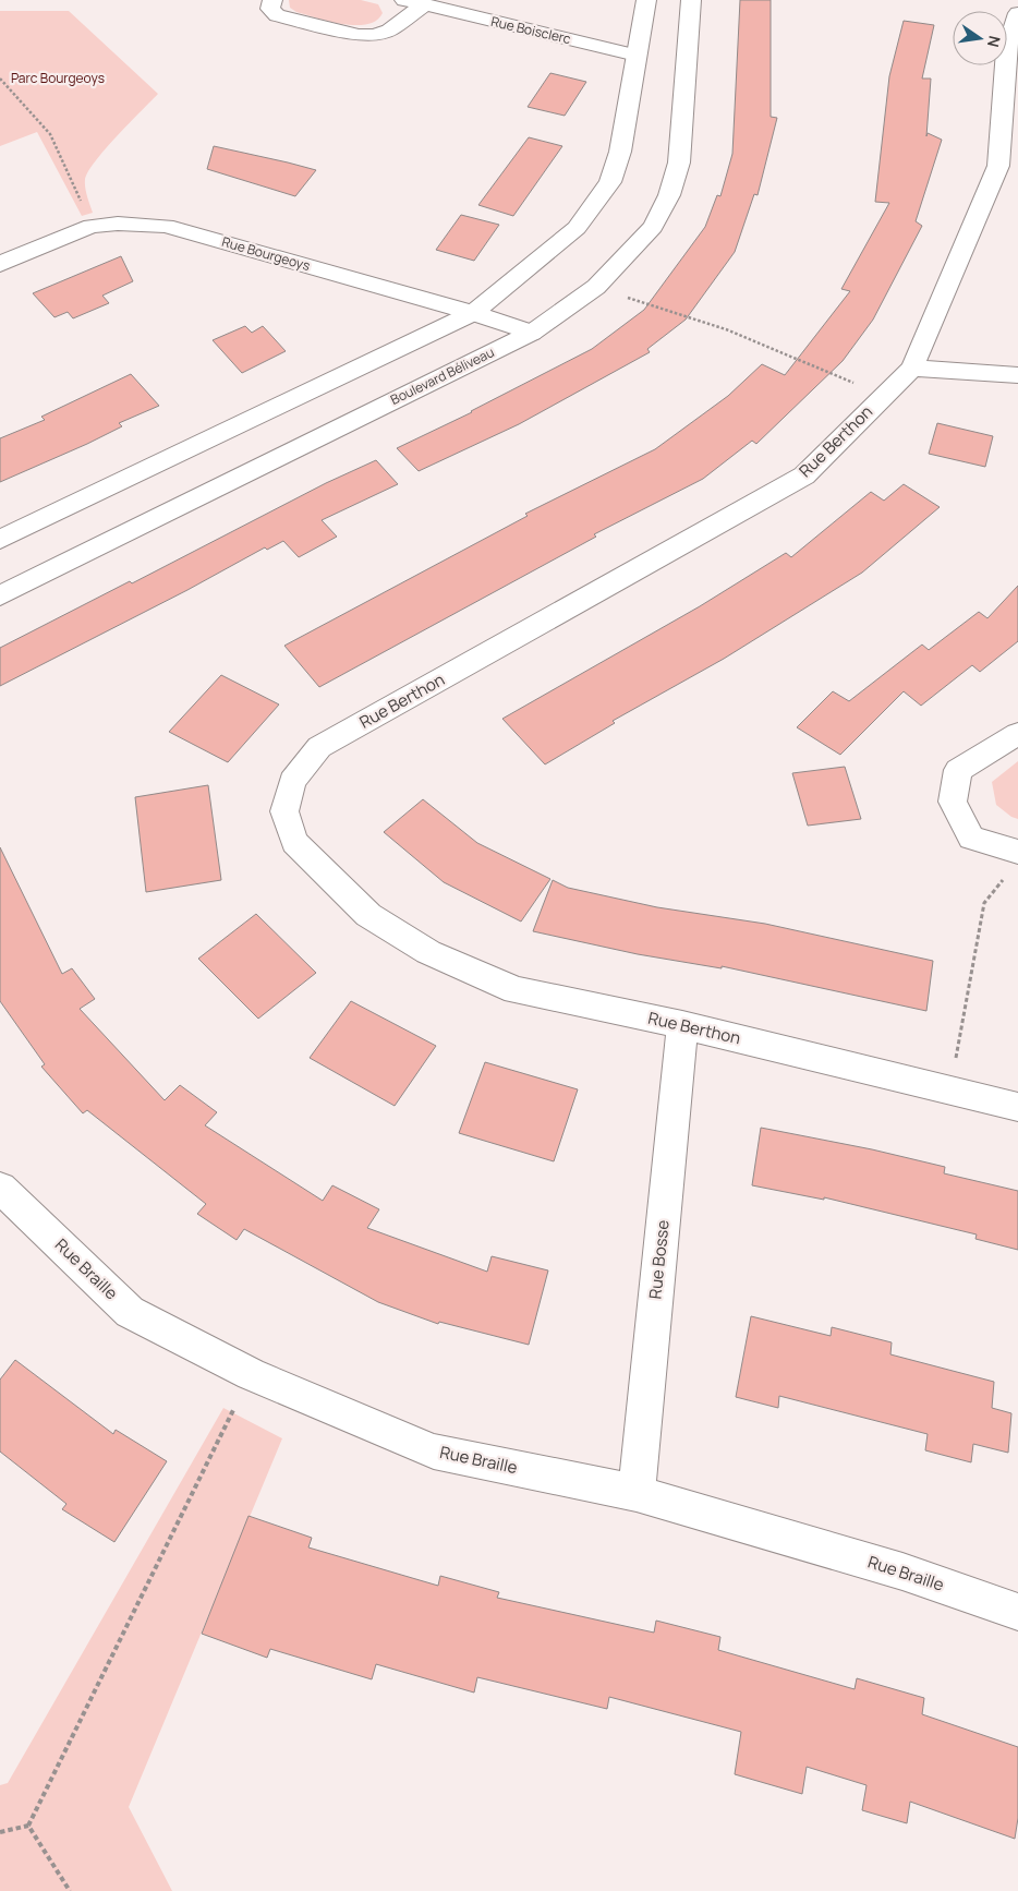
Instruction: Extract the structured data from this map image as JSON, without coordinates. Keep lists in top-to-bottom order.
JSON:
{
  "streets": {
    "street": [
      "Rue Boisclerc",
      "Rue Bourgeoys",
      "Boulevard Béliveau",
      "Rue Berthon",
      "Rue Bosse",
      "Rue Braille"
    ]
  },
  "crossings": [
    ["Rue Bourgeoys", "Boulevard Béliveau"],
    ["Rue Berthon", "Rue Bosse"],
    ["Rue Bosse", "Rue Braille"]
  ],
  "parks": ["Parc Bourgeoys"],
  "north": "right"
}
